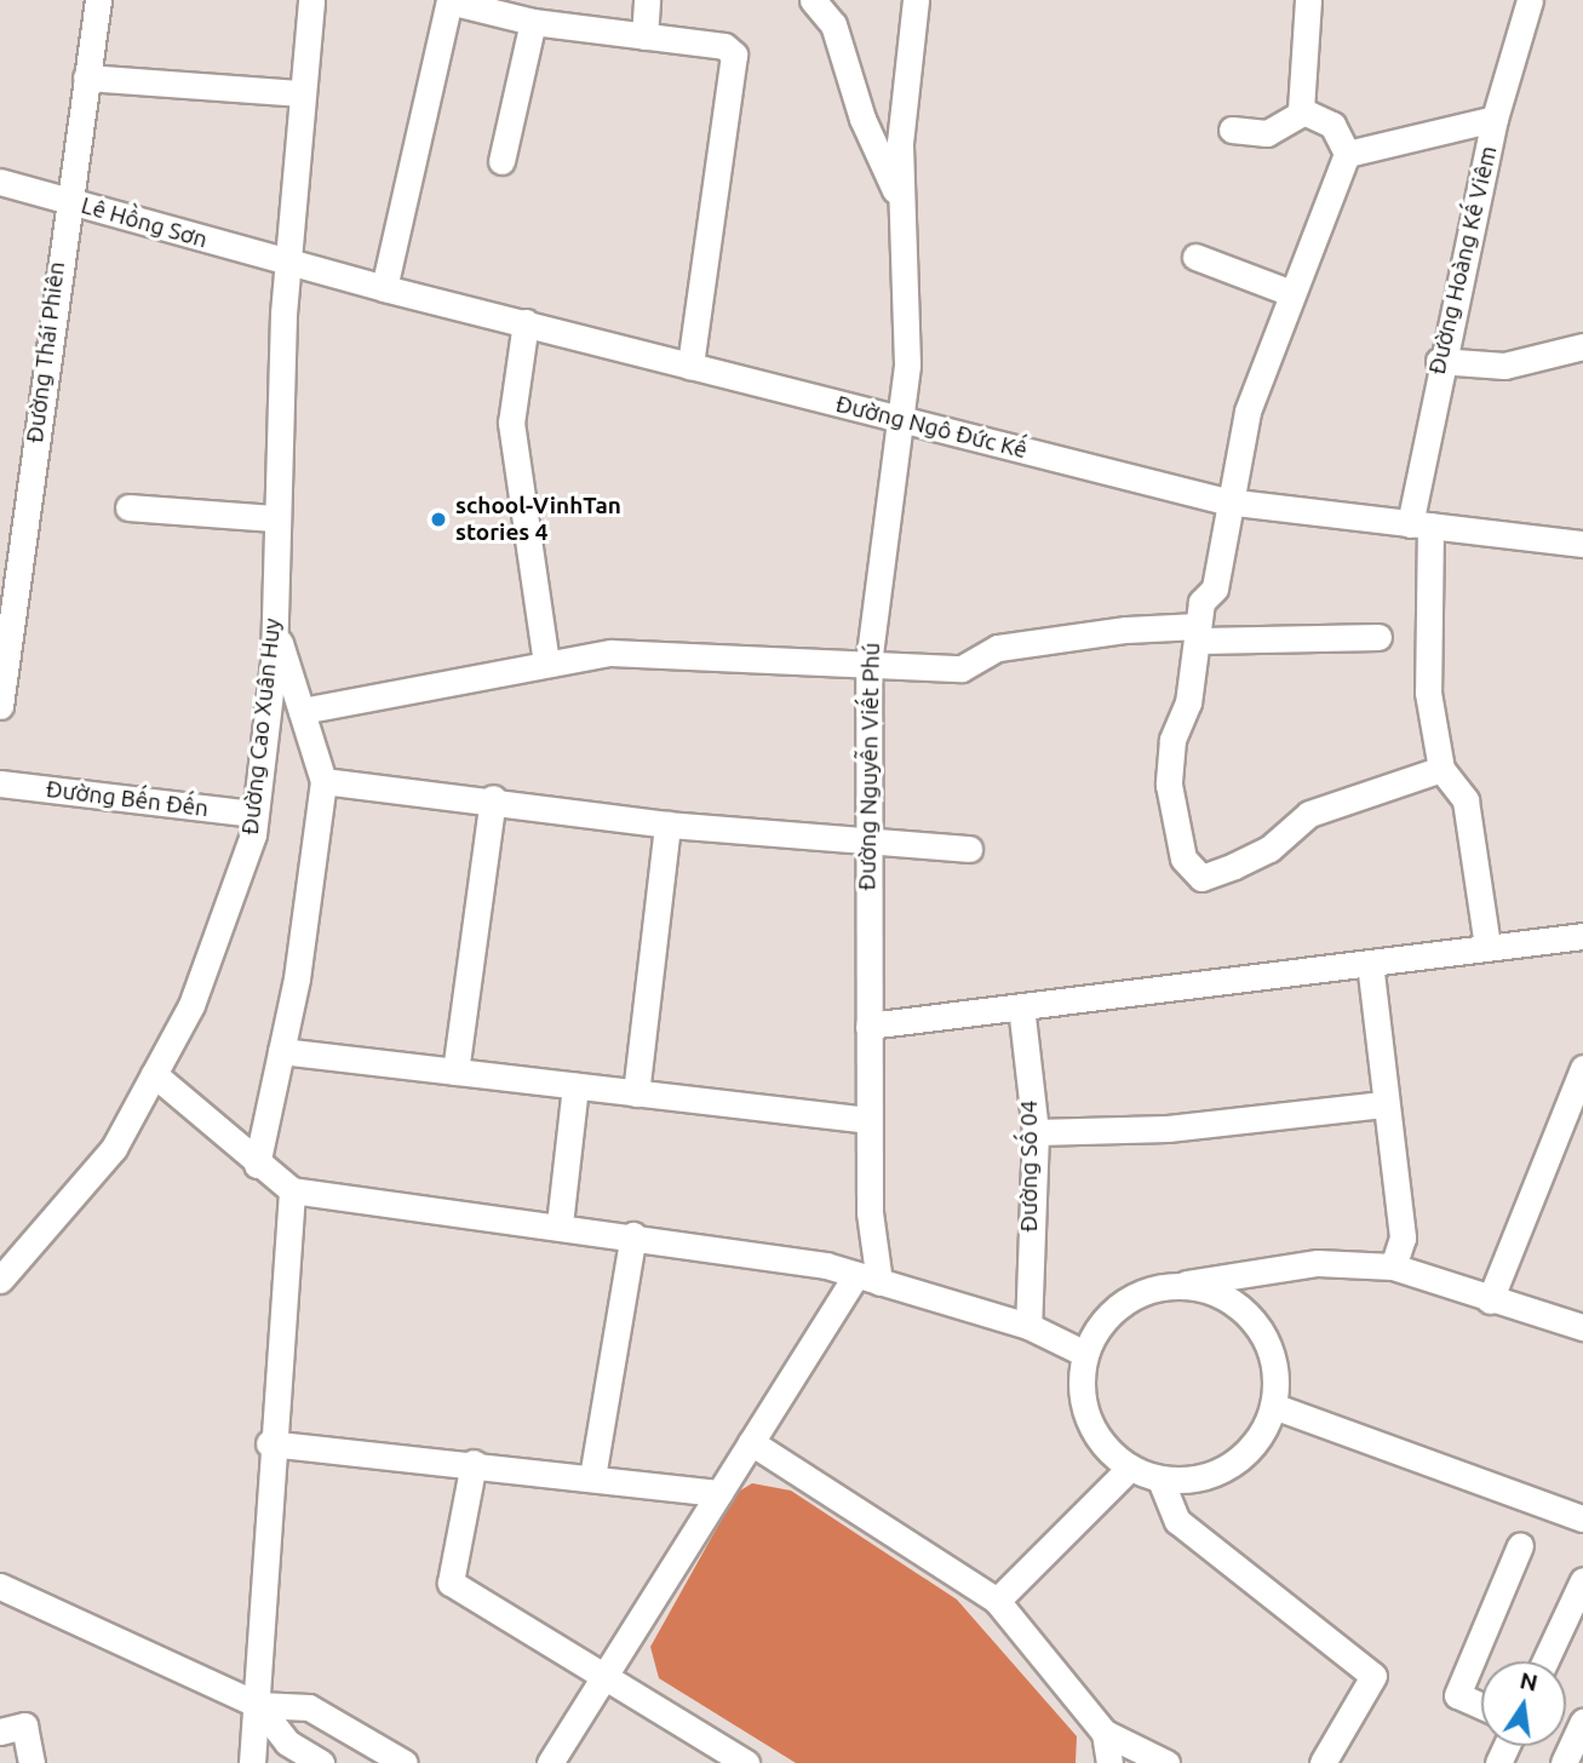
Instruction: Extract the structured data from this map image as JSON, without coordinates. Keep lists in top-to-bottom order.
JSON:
{
  "streets": {
    "street": [
      "Lê Hồng Sơn",
      "Đường Hoàng Kế Viêm",
      "Đường Thái Phiên",
      "Đường Ngô Đức Kế",
      "Đường Cao Xuân Huy",
      "Đường Nguyễn Viết Phú",
      "Đường Bến Đến",
      "Đường Số 04"
    ]
  },
  "crossings": [
    ["Lê Hồng Sơn", "Đường Thái Phiên"],
    ["Lê Hồng Sơn", "Đường Ngô Đức Kế"],
    ["Lê Hồng Sơn", "Đường Cao Xuân Huy"],
    ["Đường Hoàng Kế Viêm", "Đường Ngô Đức Kế"],
    ["Đường Ngô Đức Kế", "Đường Cao Xuân Huy"],
    ["Đường Ngô Đức Kế", "Đường Nguyễn Viết Phú"],
    ["Đường Cao Xuân Huy", "Đường Bến Đến"]
  ],
  "places": ["school-VinhTan stories 4"],
  "north": "top"
}
